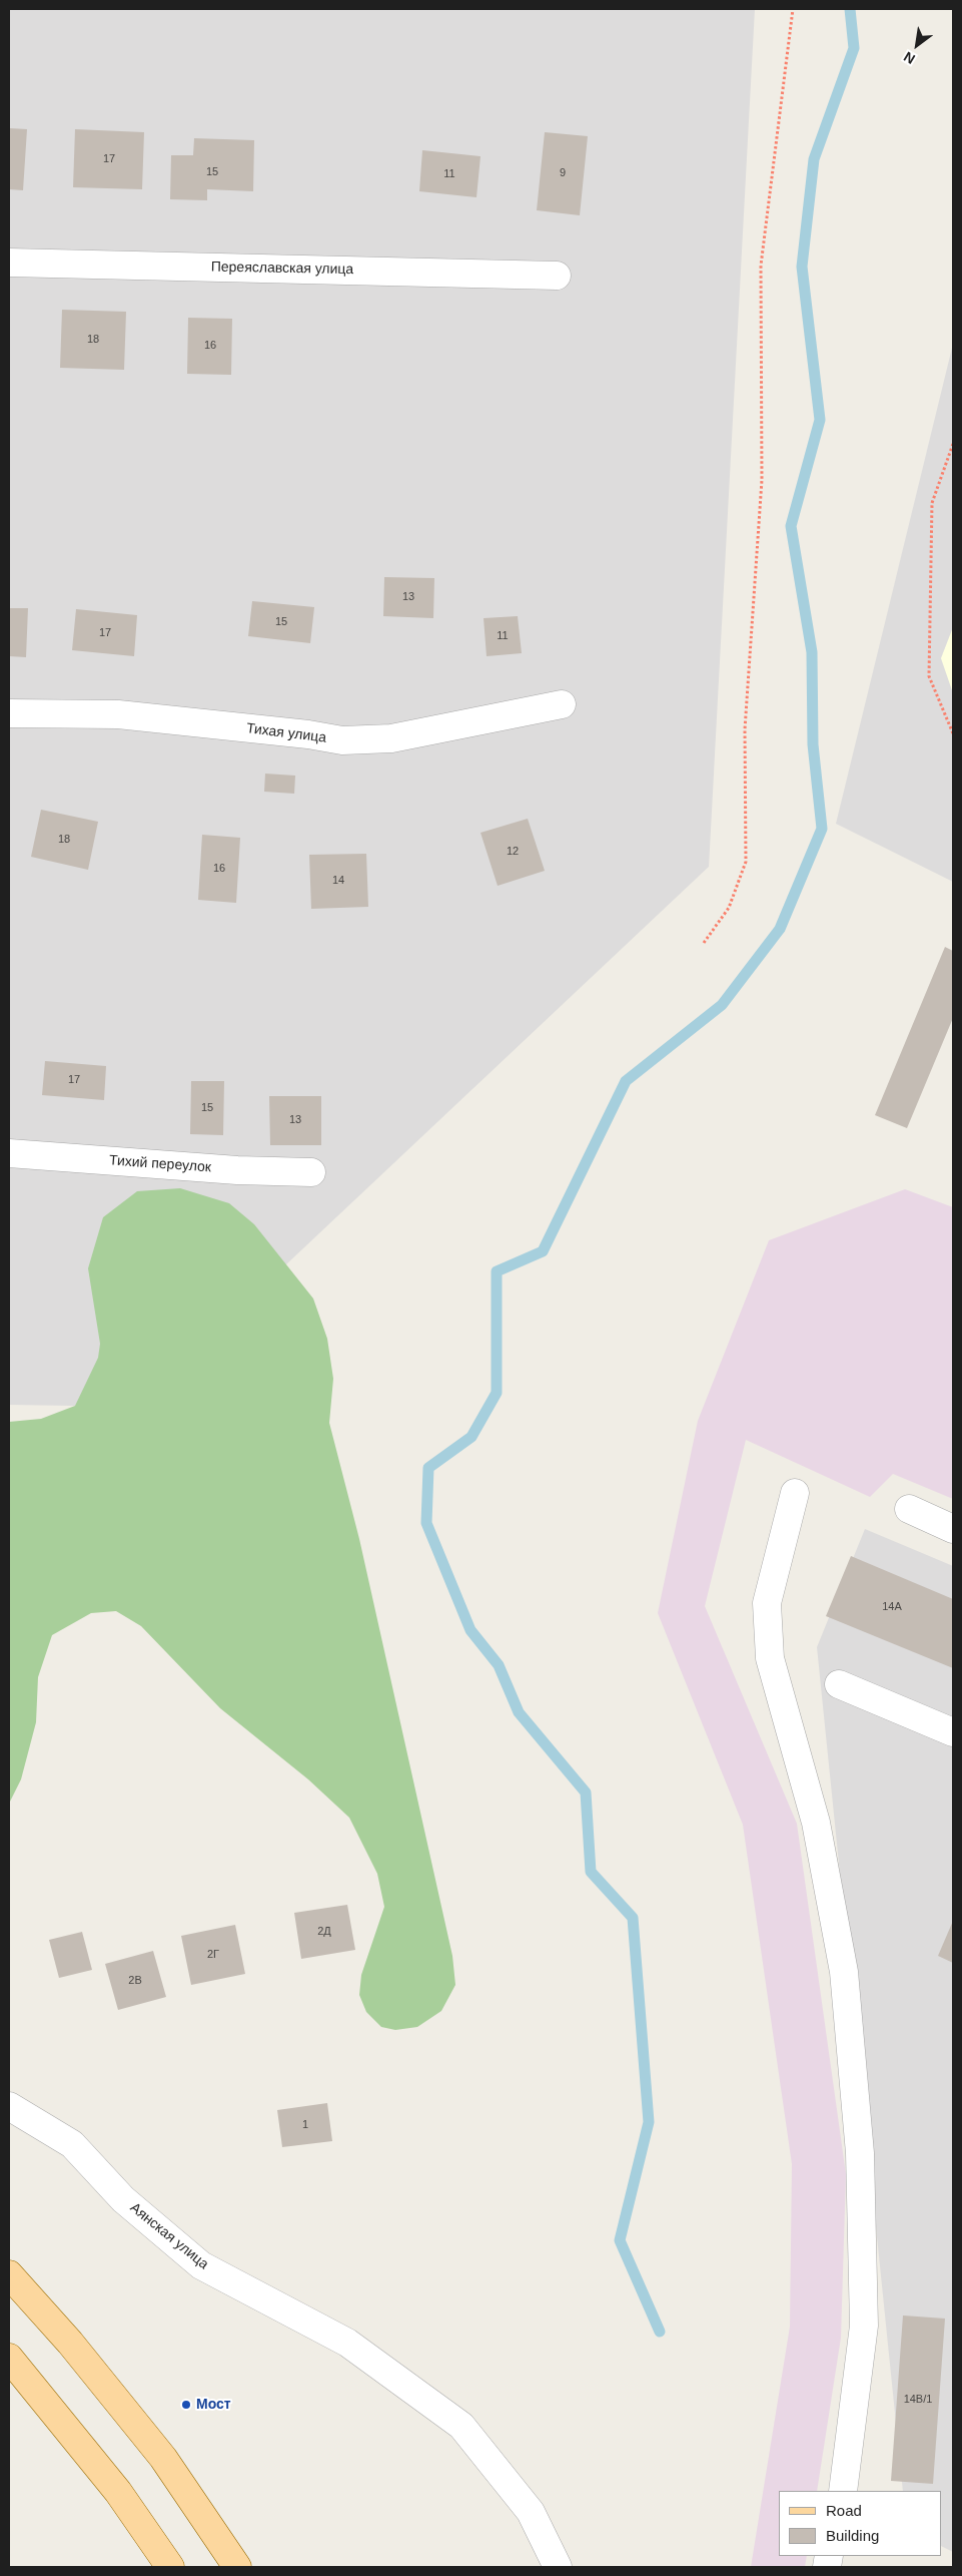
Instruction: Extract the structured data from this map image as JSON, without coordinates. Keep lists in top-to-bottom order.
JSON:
{
  "streets": {
    "street": [
      "Переяславская улица",
      "Тихая улица",
      "Тихий переулок",
      "Аянская улица"
    ]
  },
  "places": ["Мост"],
  "house_numbers": [
    "17",
    "15",
    "9",
    "11",
    "18",
    "16",
    "13",
    "15",
    "17",
    "11",
    "18",
    "12",
    "16",
    "14",
    "17",
    "15",
    "13",
    "14А",
    "2Д",
    "2Г",
    "2В",
    "1",
    "14В/1"
  ],
  "legend": ["Road", "Building"],
  "north": "bottom left"
}
